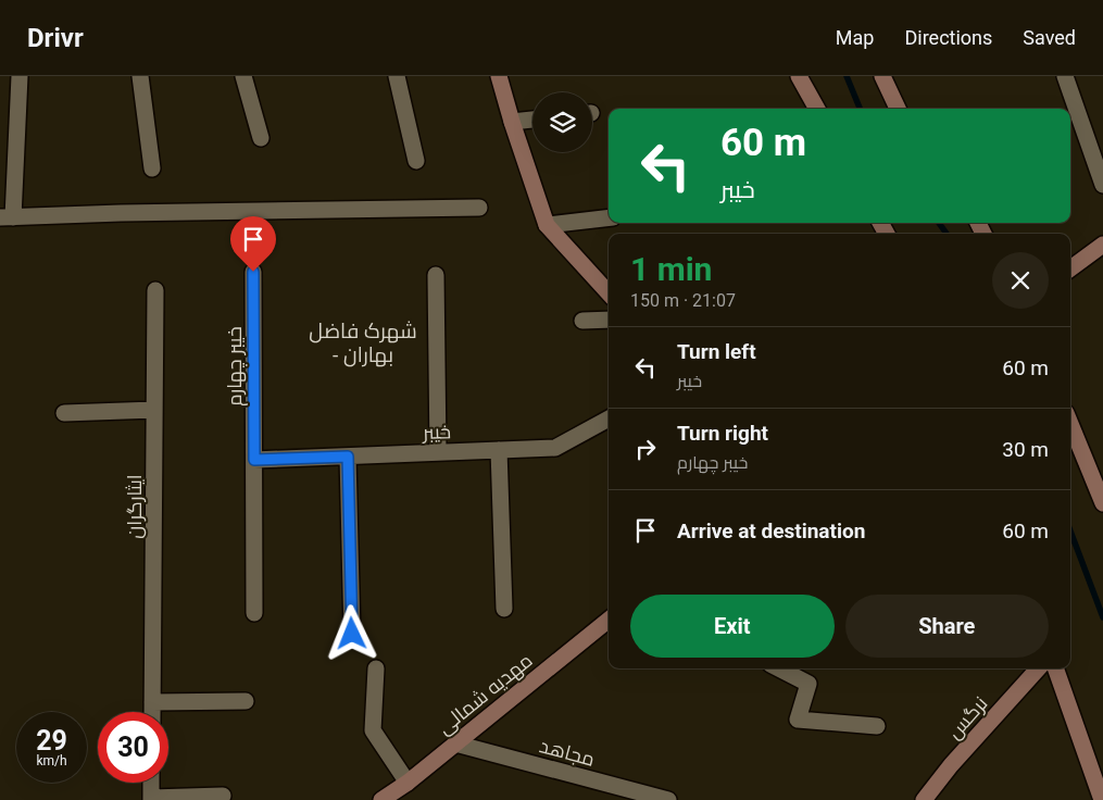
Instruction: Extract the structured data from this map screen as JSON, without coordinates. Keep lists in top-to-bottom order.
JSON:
{
  "streets": {
    "street": [
      "خیبر چهارم",
      "خیبر",
      "ایثارگران",
      "مهدیه شمالی",
      "نرگس",
      "مجاهد"
    ]
  },
  "crossings": [
    ["خیبر چهارم", "خیبر"],
    ["مهدیه شمالی", "مجاهد"]
  ],
  "districts": ["شهرک فاضل - بهاران"],
  "page": {
    "header": "Drivr",
    "nav": ["Map", "Directions", "Saved"],
    "turn": ["60 m", "خیبر"],
    "heading": ["1 min", "150 m · 21:07"],
    "list": [
      {
        "name": "Turn left",
        "note": "خیبر",
        "value": "60 m"
      },
      {
        "name": "Turn right",
        "note": "خیبر چهارم",
        "value": "30 m"
      },
      {
        "name": "Arrive at destination",
        "value": "60 m"
      }
    ],
    "buttons": ["Exit", "Share"],
    "speed": "29 km/h",
    "limit": "30"
  }
}
